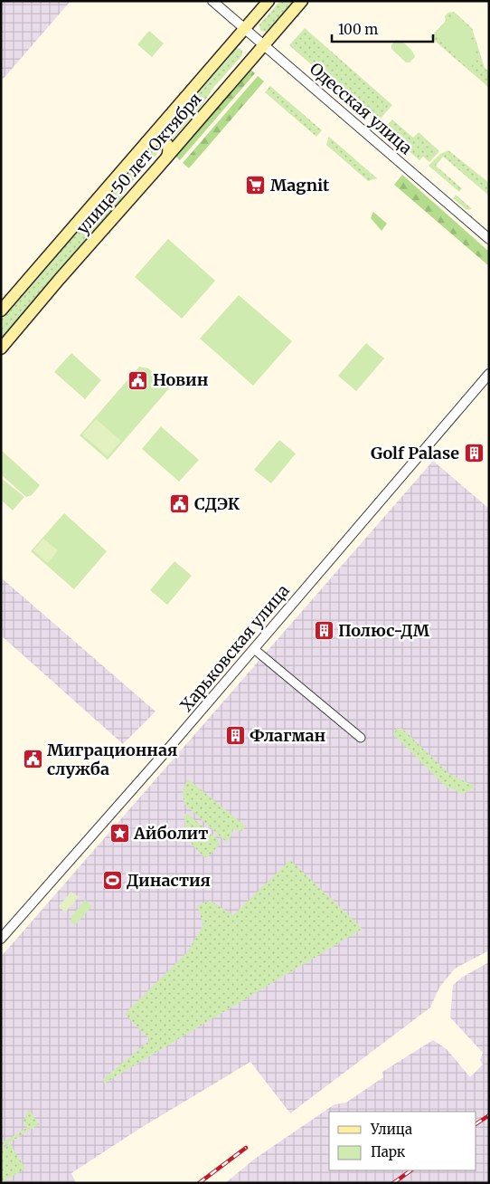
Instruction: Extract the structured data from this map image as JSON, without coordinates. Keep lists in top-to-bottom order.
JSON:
{
  "streets": {
    "main road": ["улица 50 лет Октября"],
    "street": ["Одесская улица", "Харьковская улица"]
  },
  "crossings": [
    ["Одесская улица", "улица 50 лет Октября"]
  ],
  "places": {
    "supermarket": ["Magnit"],
    "public building": ["Новин", "СДЭК", "Миграционная служба"],
    "building": ["Golf Palase", "Полюс-ДМ", "Флагман"],
    "place": ["Айболит"],
    "sports": ["Династия"]
  },
  "legend": ["Улица", "Парк"],
  "scale_bar": "100 m"
}
